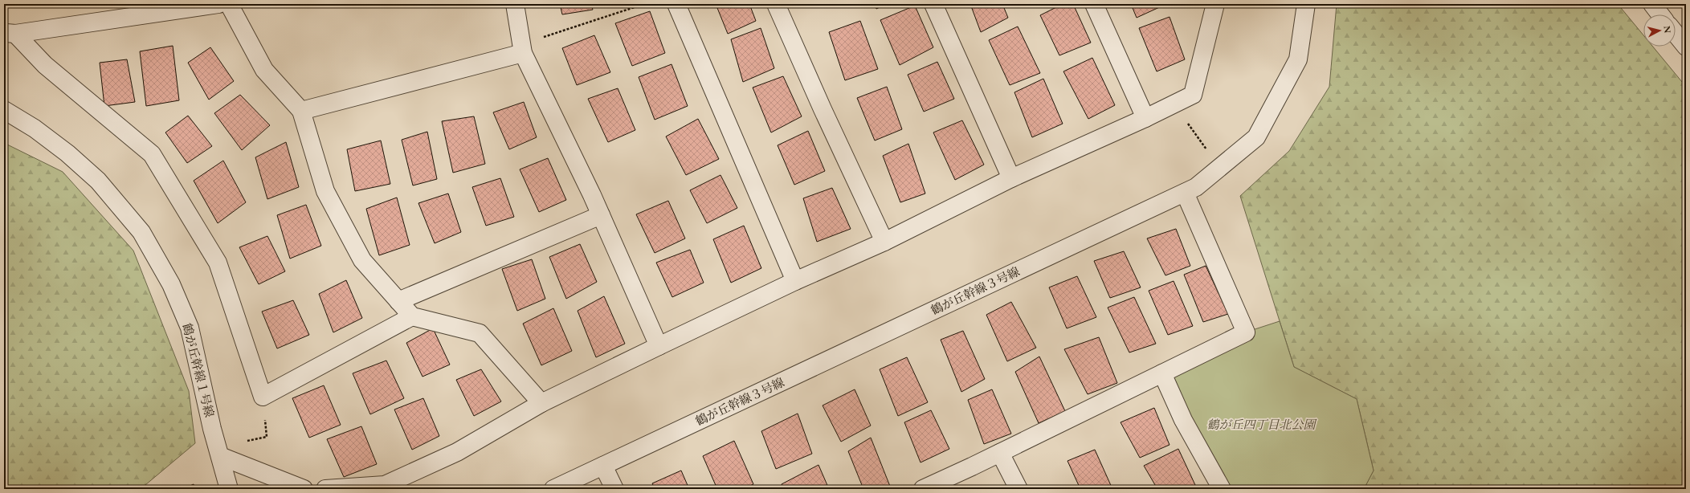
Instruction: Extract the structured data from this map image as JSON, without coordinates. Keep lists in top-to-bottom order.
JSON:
{
  "streets": {
    "street": ["鶴が丘幹線３号線", "鶴が丘幹線１号線"]
  },
  "parks": ["鶴が丘四丁目北公園"],
  "north": "right"
}
